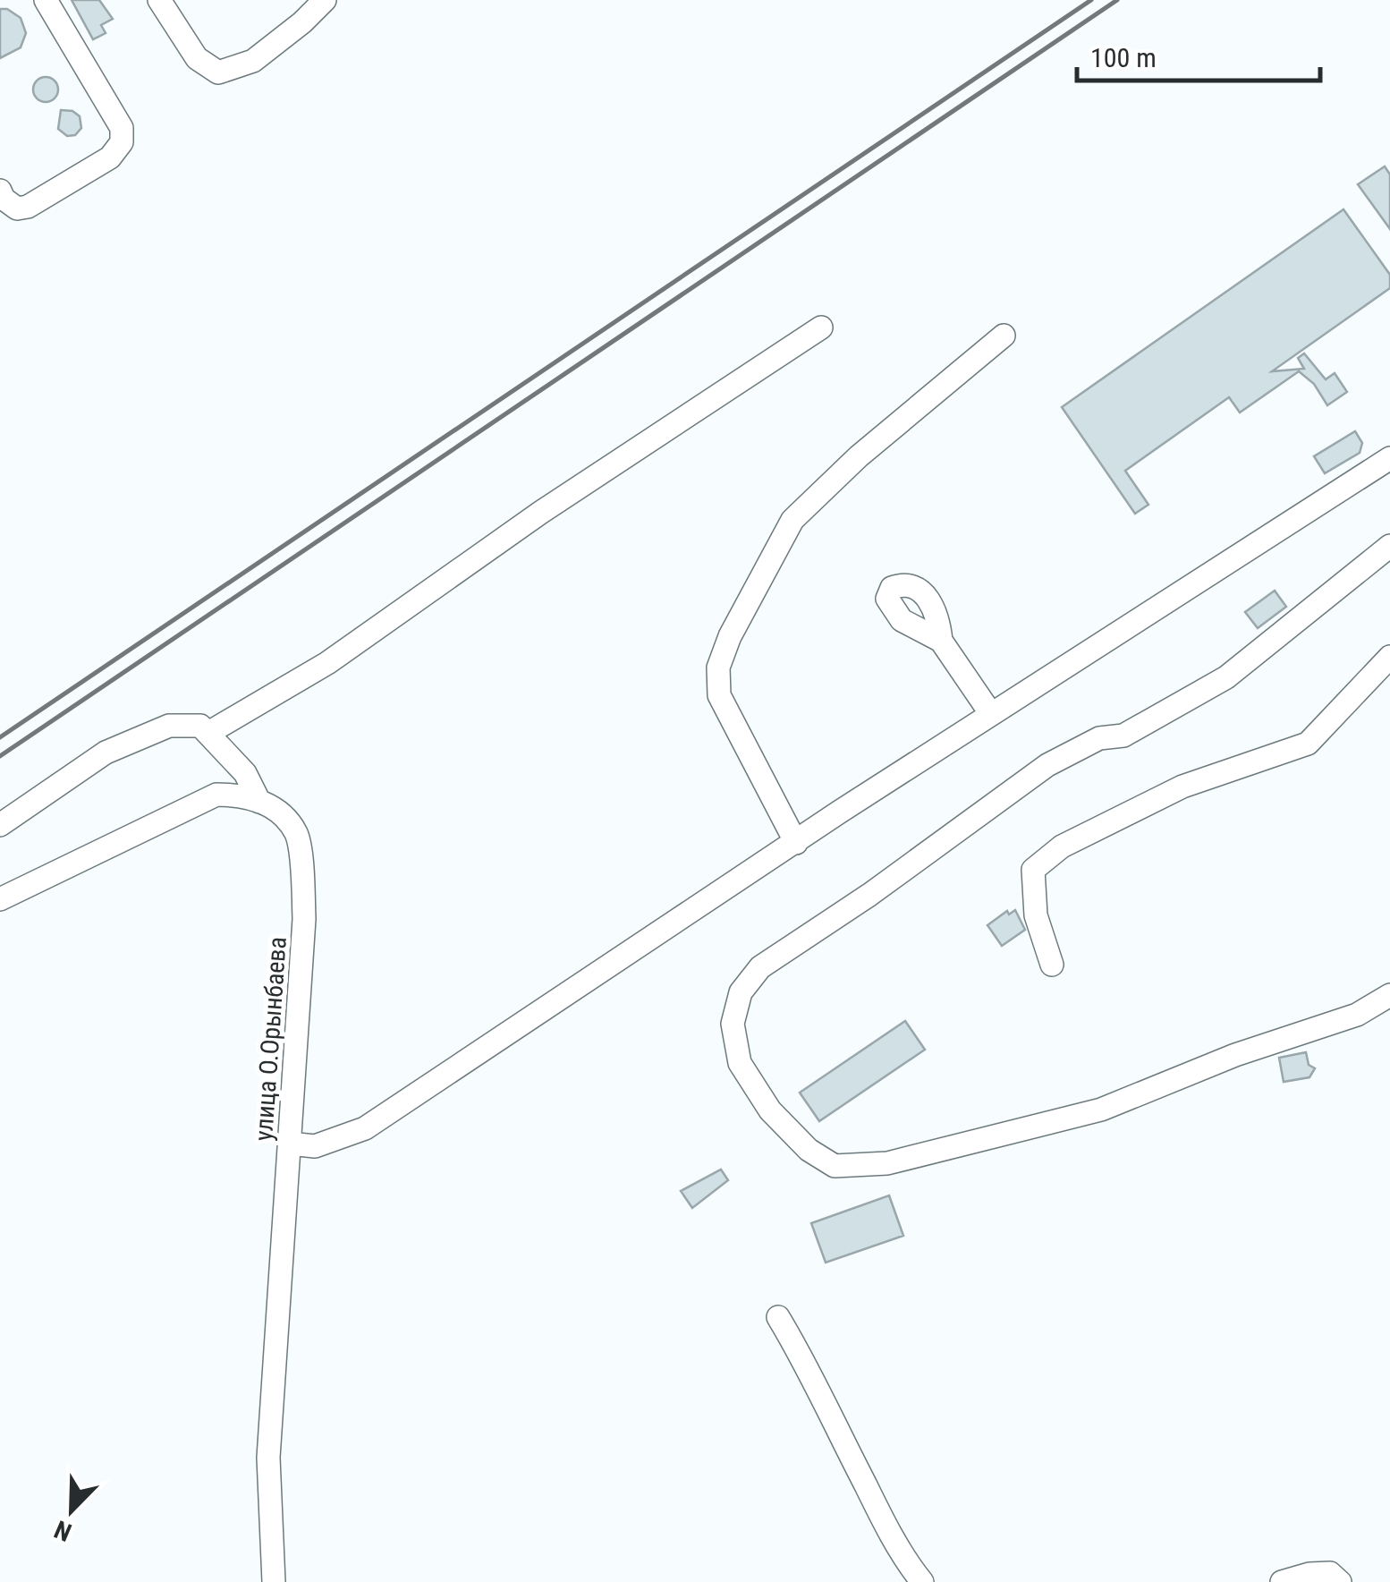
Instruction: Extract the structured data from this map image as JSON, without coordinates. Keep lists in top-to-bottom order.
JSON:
{
  "streets": {
    "street": ["улица О.Орынбаева"]
  },
  "scale_bar": "100 m",
  "north": "bottom left"
}
